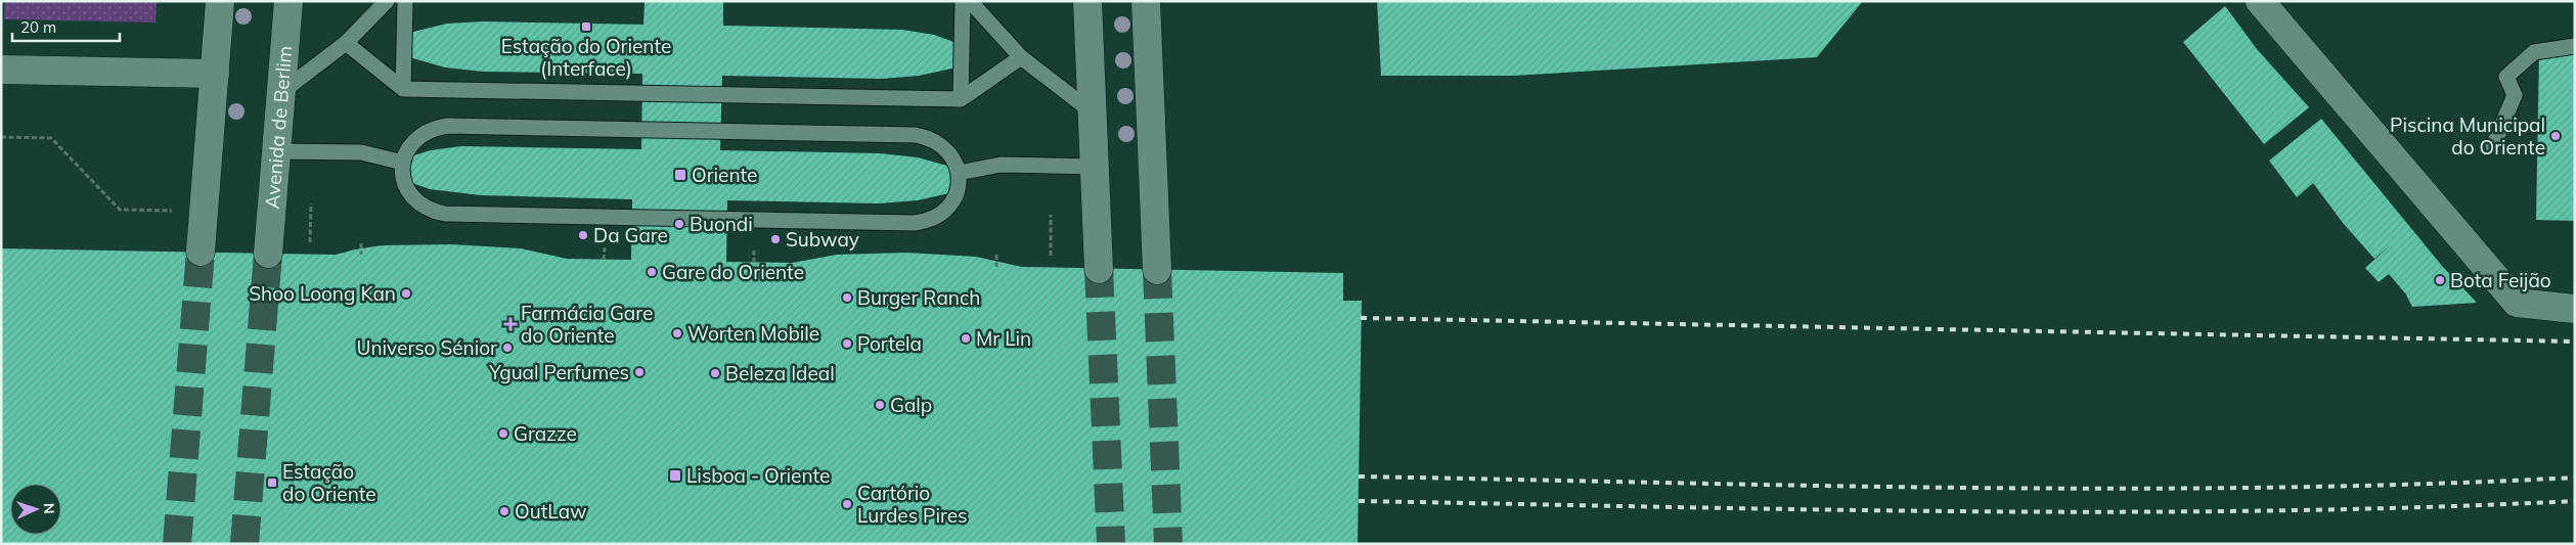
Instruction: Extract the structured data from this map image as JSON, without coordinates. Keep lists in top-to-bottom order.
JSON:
{
  "streets": {
    "main road": ["Avenida de Berlim"]
  },
  "places": {
    "transit": [
      "Estação do Oriente (Interface)",
      "Oriente",
      "Lisboa - Oriente",
      "Estação do Oriente"
    ],
    "other": [
      "Piscina Municipal do Oriente",
      "Buondi",
      "Da Gare",
      "Subway",
      "Gare do Oriente",
      "Bota Feijão",
      "Shoo Loong Kan",
      "Burger Ranch",
      "Worten Mobile",
      "Mr Lin",
      "Portela",
      "Universo Sénior",
      "Ygual Perfumes",
      "Beleza Ideal",
      "Galp",
      "Grazze",
      "Cartório Lurdes Pires",
      "OutLaw"
    ],
    "health": ["Farmácia Gare do Oriente"]
  },
  "scale_bar": "20 m",
  "north": "right"
}
